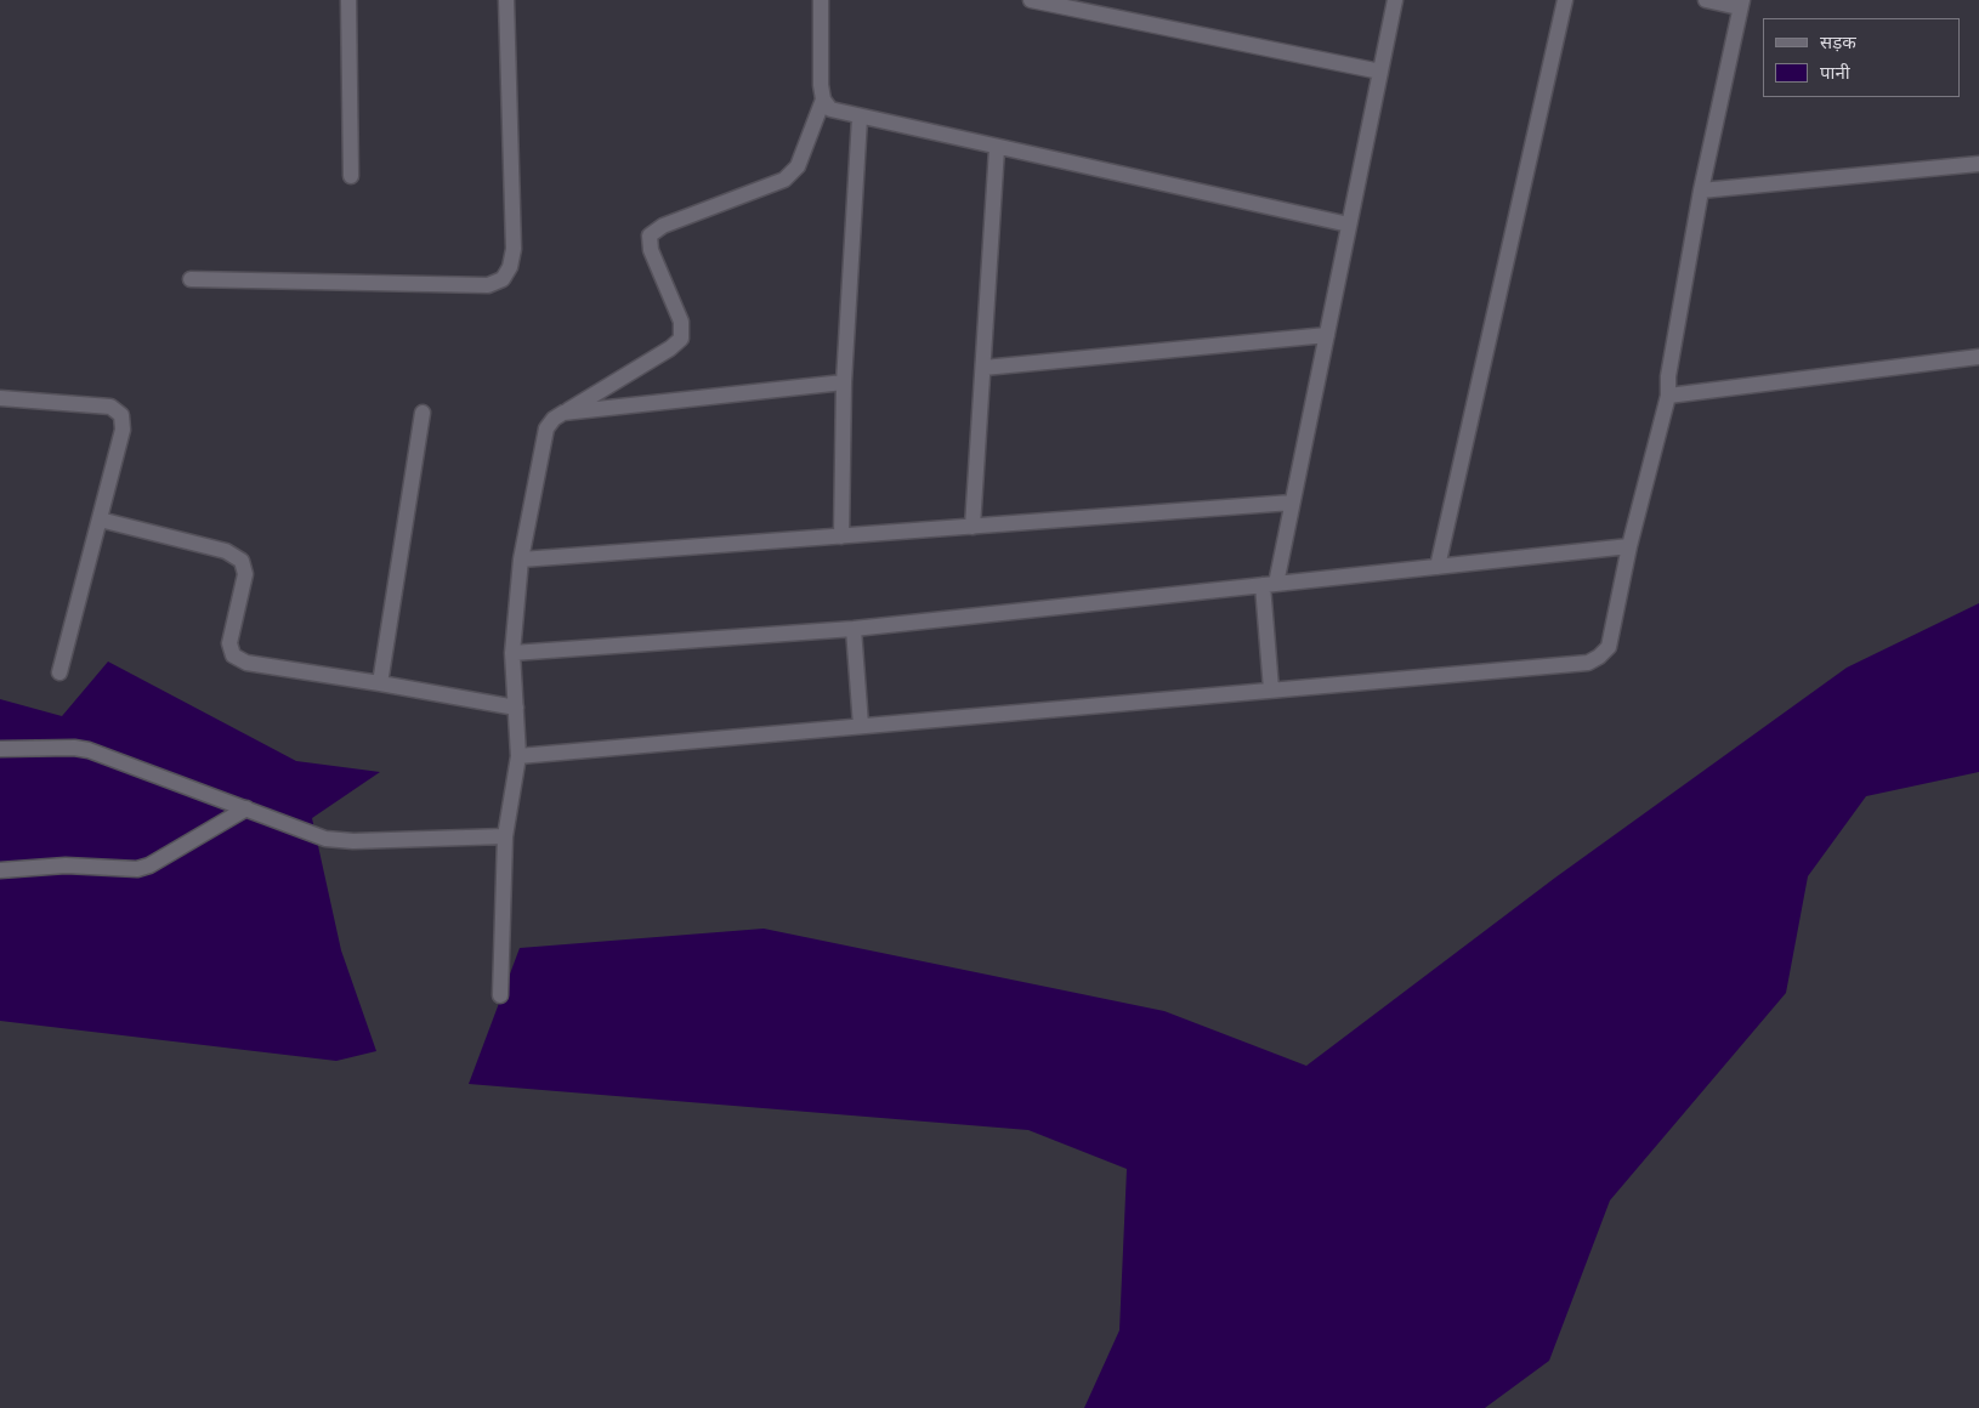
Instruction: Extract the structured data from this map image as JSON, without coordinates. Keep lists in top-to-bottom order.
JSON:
{
  "legend": ["सड़क", "पानी"]
}
